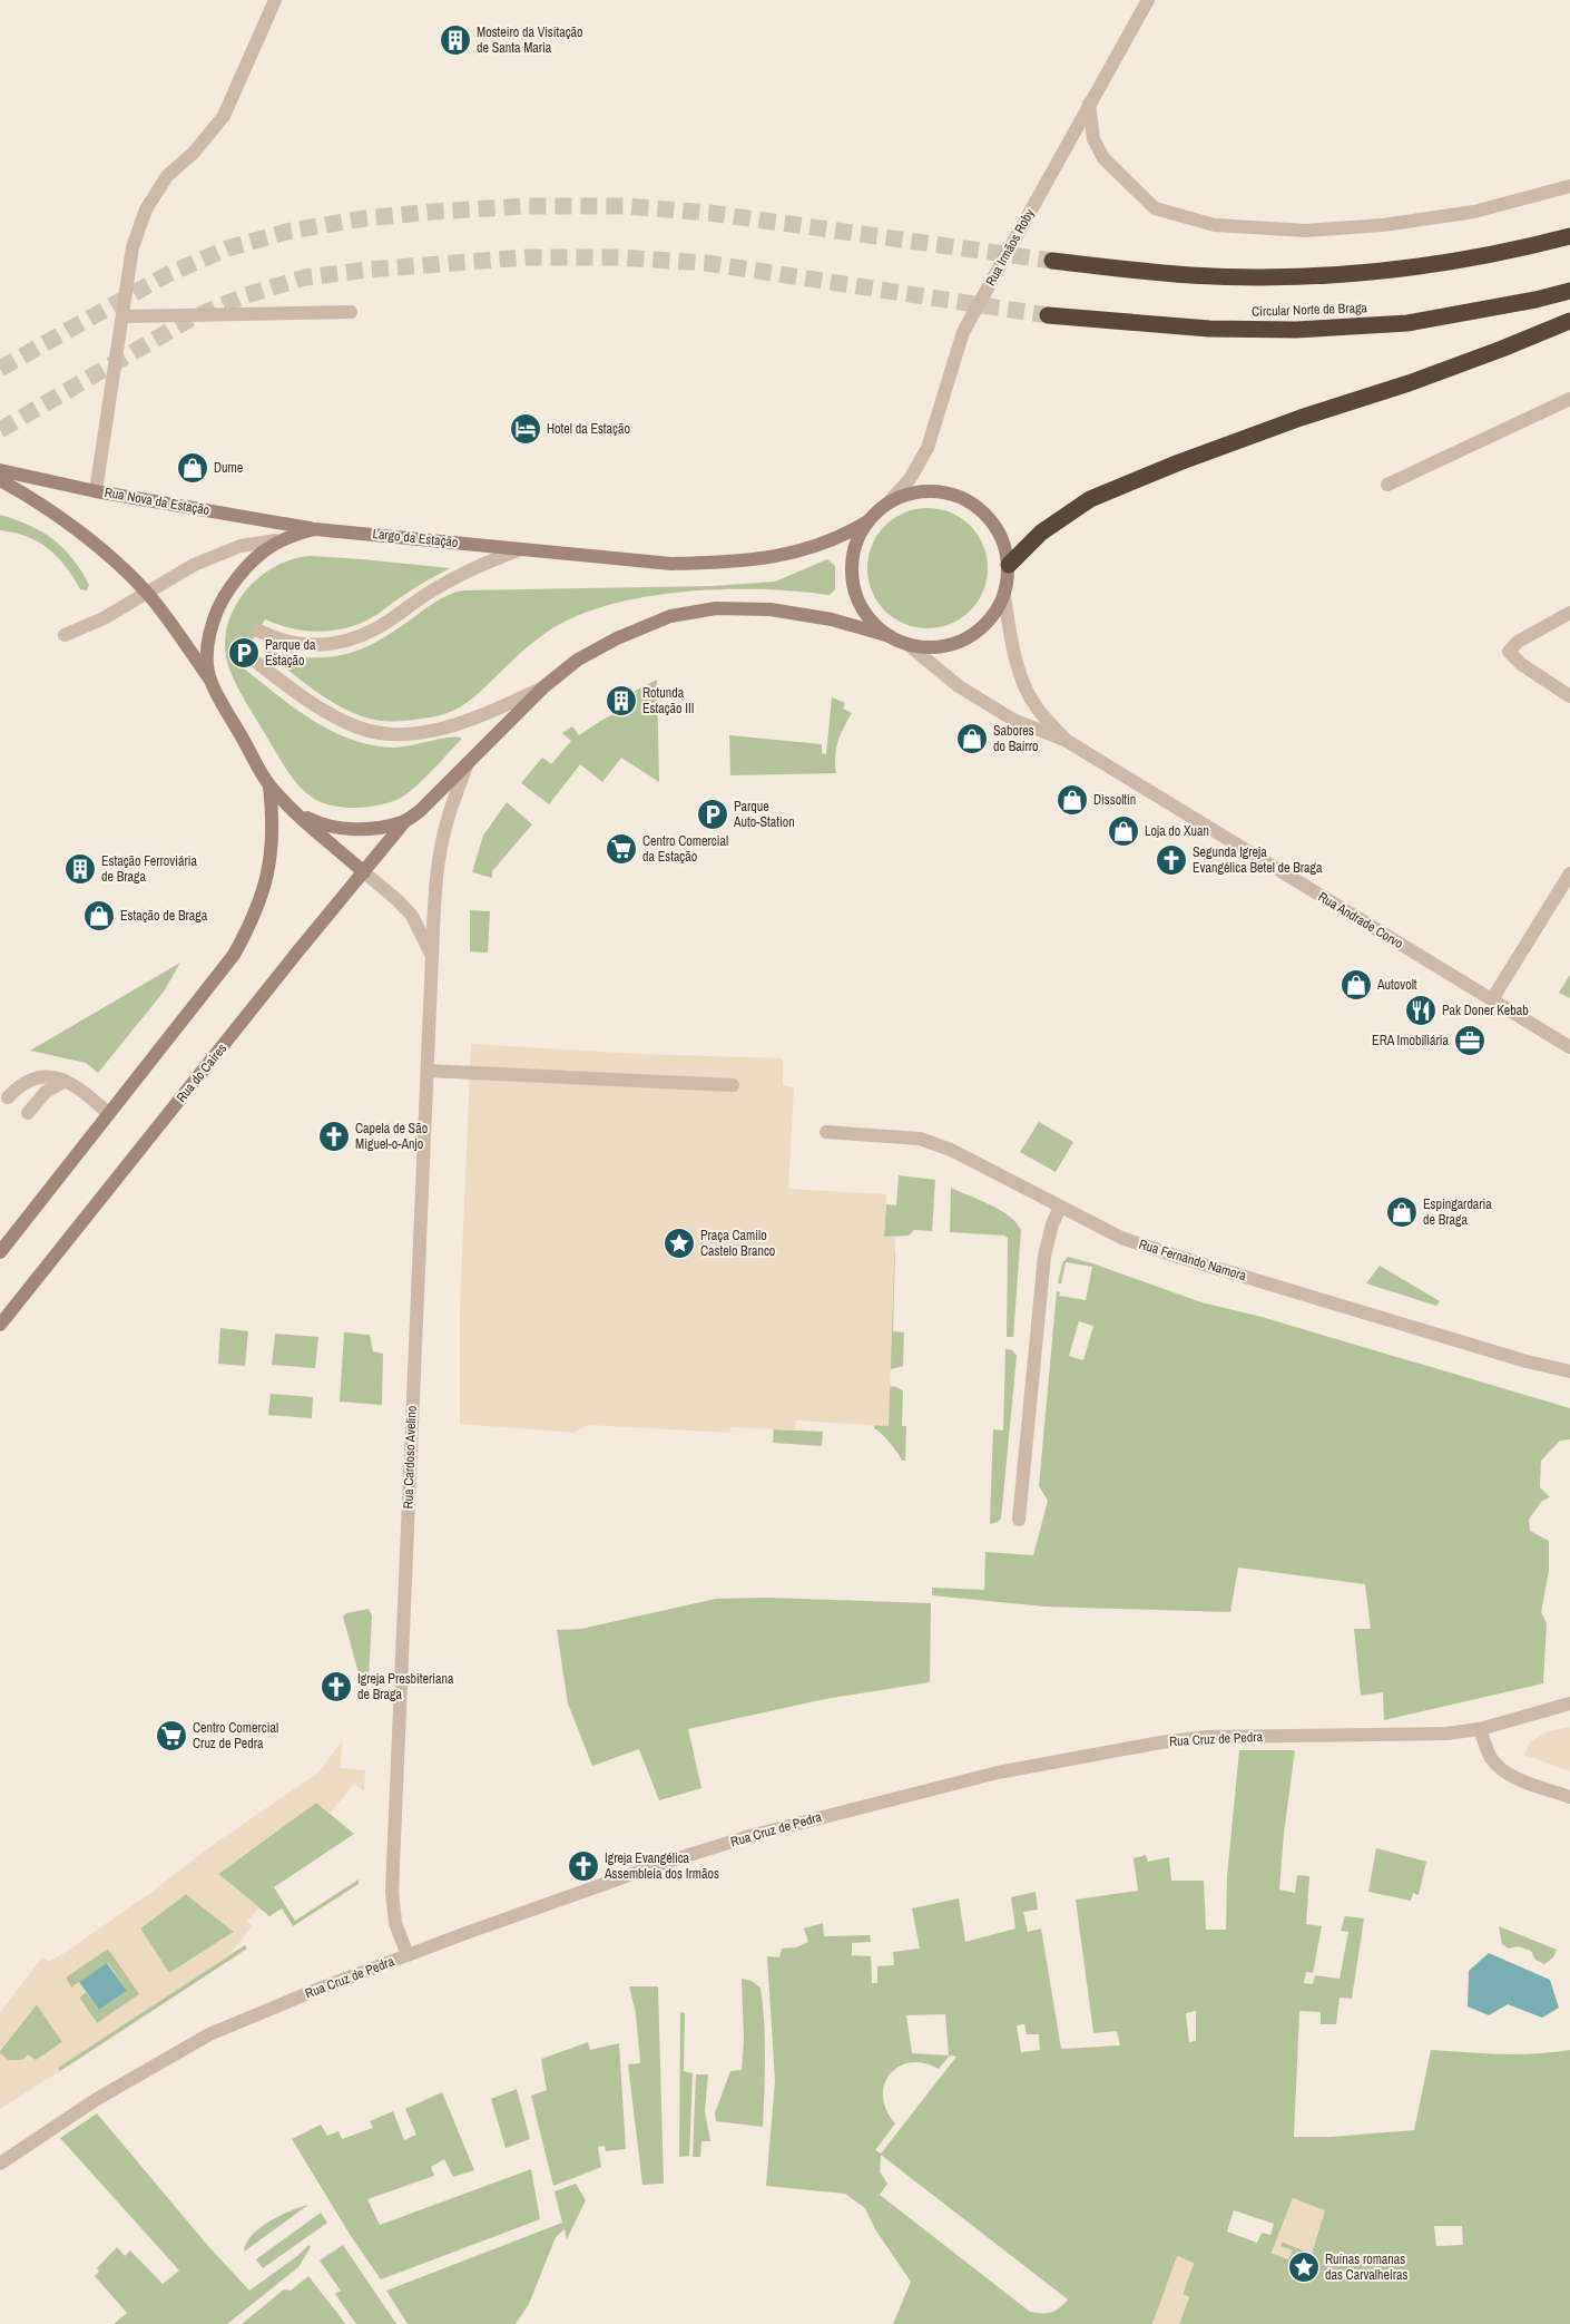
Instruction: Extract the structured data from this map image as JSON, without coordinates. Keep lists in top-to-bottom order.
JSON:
{
  "streets": {
    "highway": ["Circular Norte de Braga"],
    "main road": ["Rua Nova da Estação", "Largo da Estação", "Rua do Caires"],
    "street": [
      "Rua Irmãos Roby",
      "Rua Andrade Corvo",
      "Rua Fernando Namora",
      "Rua Cardoso Avelino",
      "Rua Cruz de Pedra"
    ]
  },
  "crossings": [
    ["Rua Irmãos Roby", "Largo da Estação"],
    ["Rua Irmãos Roby", "Rua Andrade Corvo"],
    ["Rua Nova da Estação", "Largo da Estação"],
    ["Largo da Estação", "Rua Andrade Corvo"],
    ["Largo da Estação", "Rua do Caires"],
    ["Largo da Estação", "Rua Cardoso Avelino"],
    ["Rua do Caires", "Rua Cardoso Avelino"],
    ["Rua Cardoso Avelino", "Rua Cruz de Pedra"]
  ],
  "places": {
    "building": ["Mosteiro da Visitação de Santa Maria", "Rotunda Estação III", "Estação Ferroviária de Braga"],
    "hotel": ["Hotel da Estação"],
    "shop": [
      "Dume",
      "Sabores do Bairro",
      "Dissoltin",
      "Loja do Xuan",
      "Estação de Braga",
      "Autovolt",
      "Espingardaria de Braga"
    ],
    "parking": ["Parque da Estação", "Parque Auto-Station"],
    "supermarket": ["Centro Comercial da Estação", "Centro Comercial Cruz de Pedra"],
    "church": [
      "Segunda Igreja Evangélica Betel de Braga",
      "Capela de São Miguel-o-Anjo",
      "Igreja Presbiteriana de Braga",
      "Igreja Evangélica Assembleia dos Irmãos"
    ],
    "restaurant": ["Pak Doner Kebab"],
    "office": ["ERA Imobiliária"],
    "place": ["Praça Camilo Castelo Branco", "Ruínas romanas das Carvalheiras"]
  }
}
